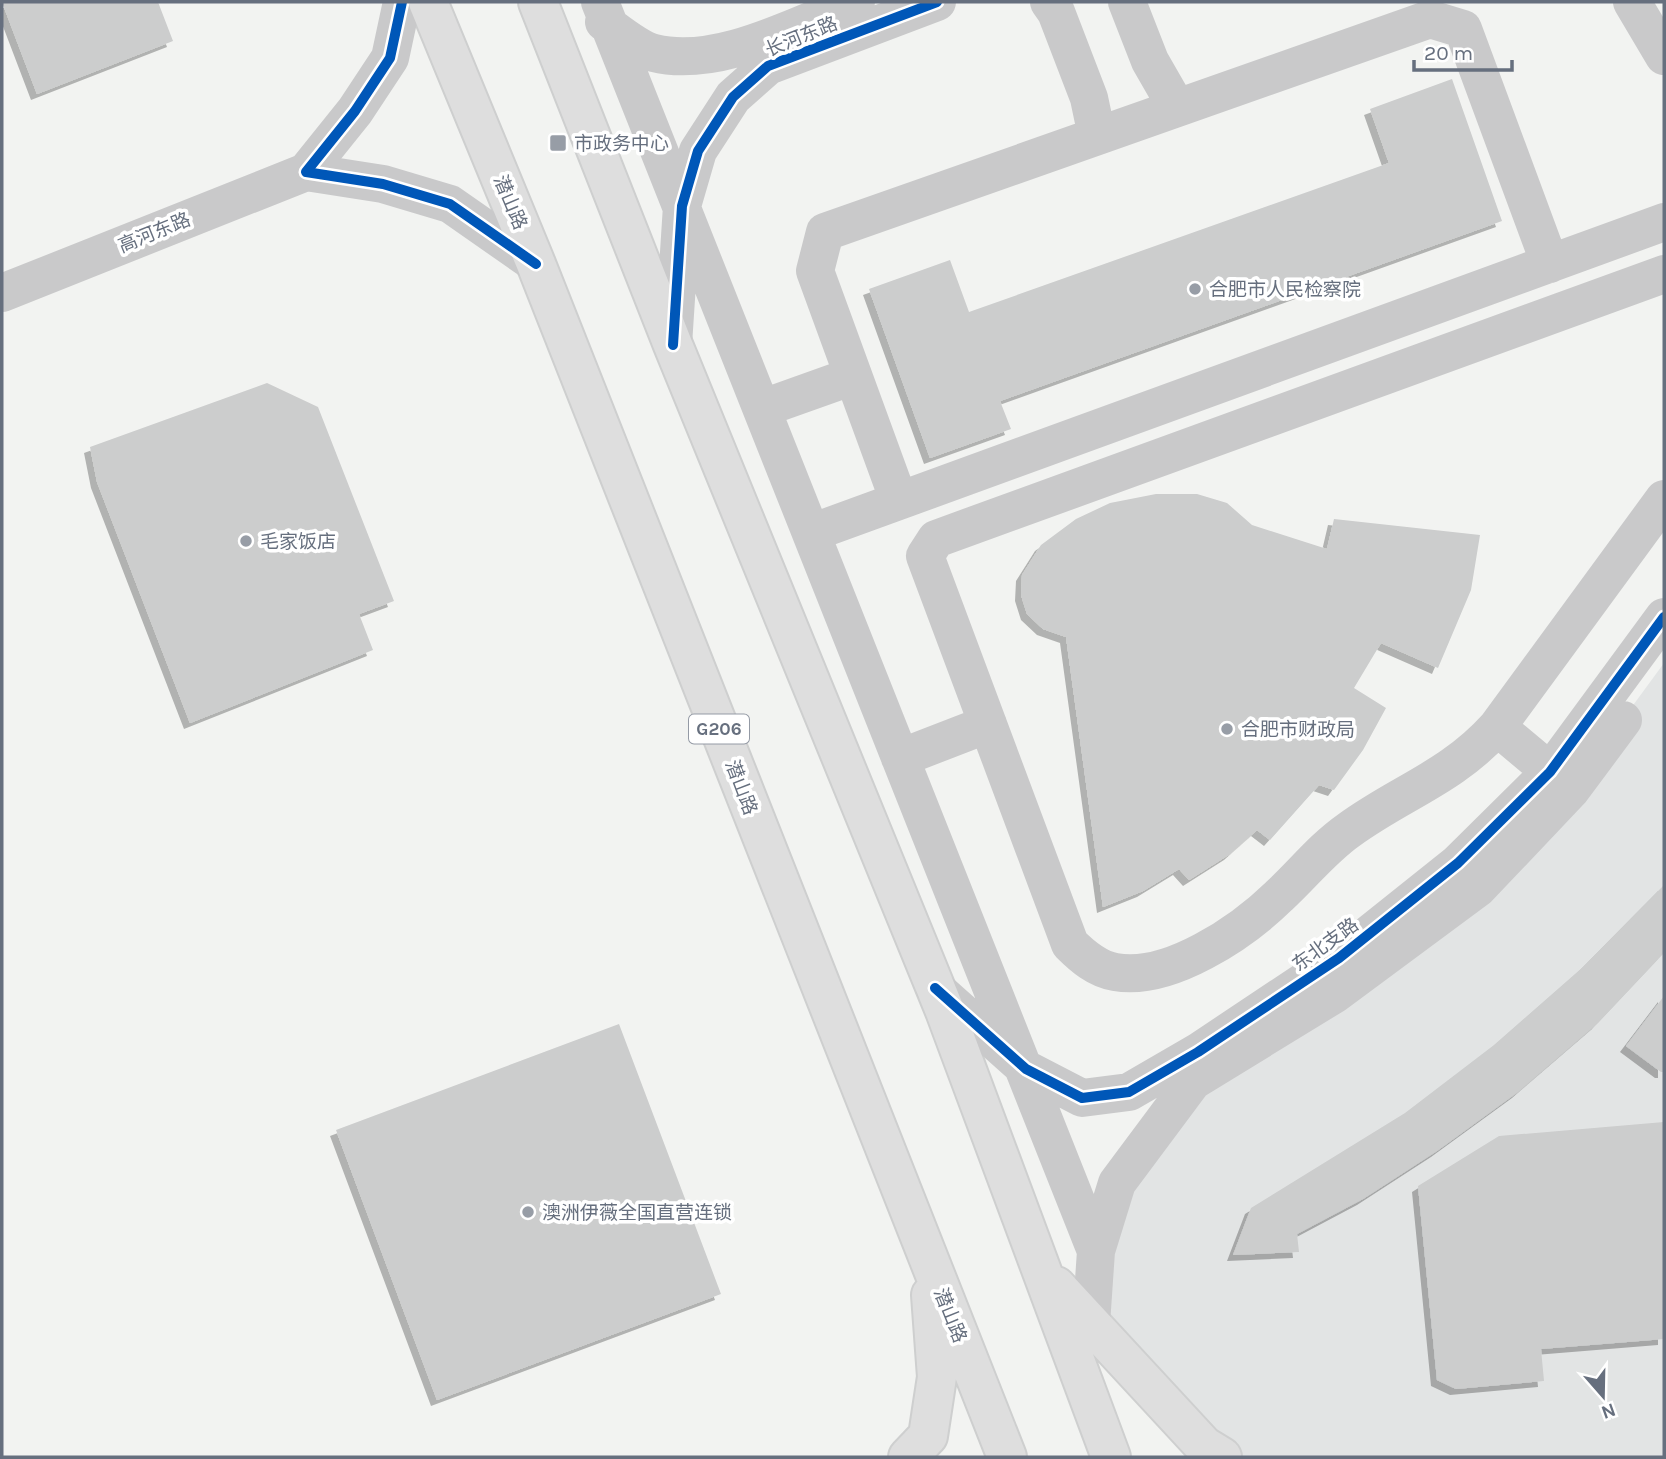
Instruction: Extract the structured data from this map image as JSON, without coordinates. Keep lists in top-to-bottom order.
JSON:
{
  "streets": {
    "main road": ["潜山路", "G206"],
    "street": ["长河东路", "高河东路", "东北支路"]
  },
  "places": {
    "transit": ["市政务中心"],
    "other": [
      "合肥市人民检察院",
      "毛家饭店",
      "合肥市财政局",
      "澳洲伊薇全国直营连锁"
    ]
  },
  "scale_bar": "20 m",
  "north": "bottom"
}
